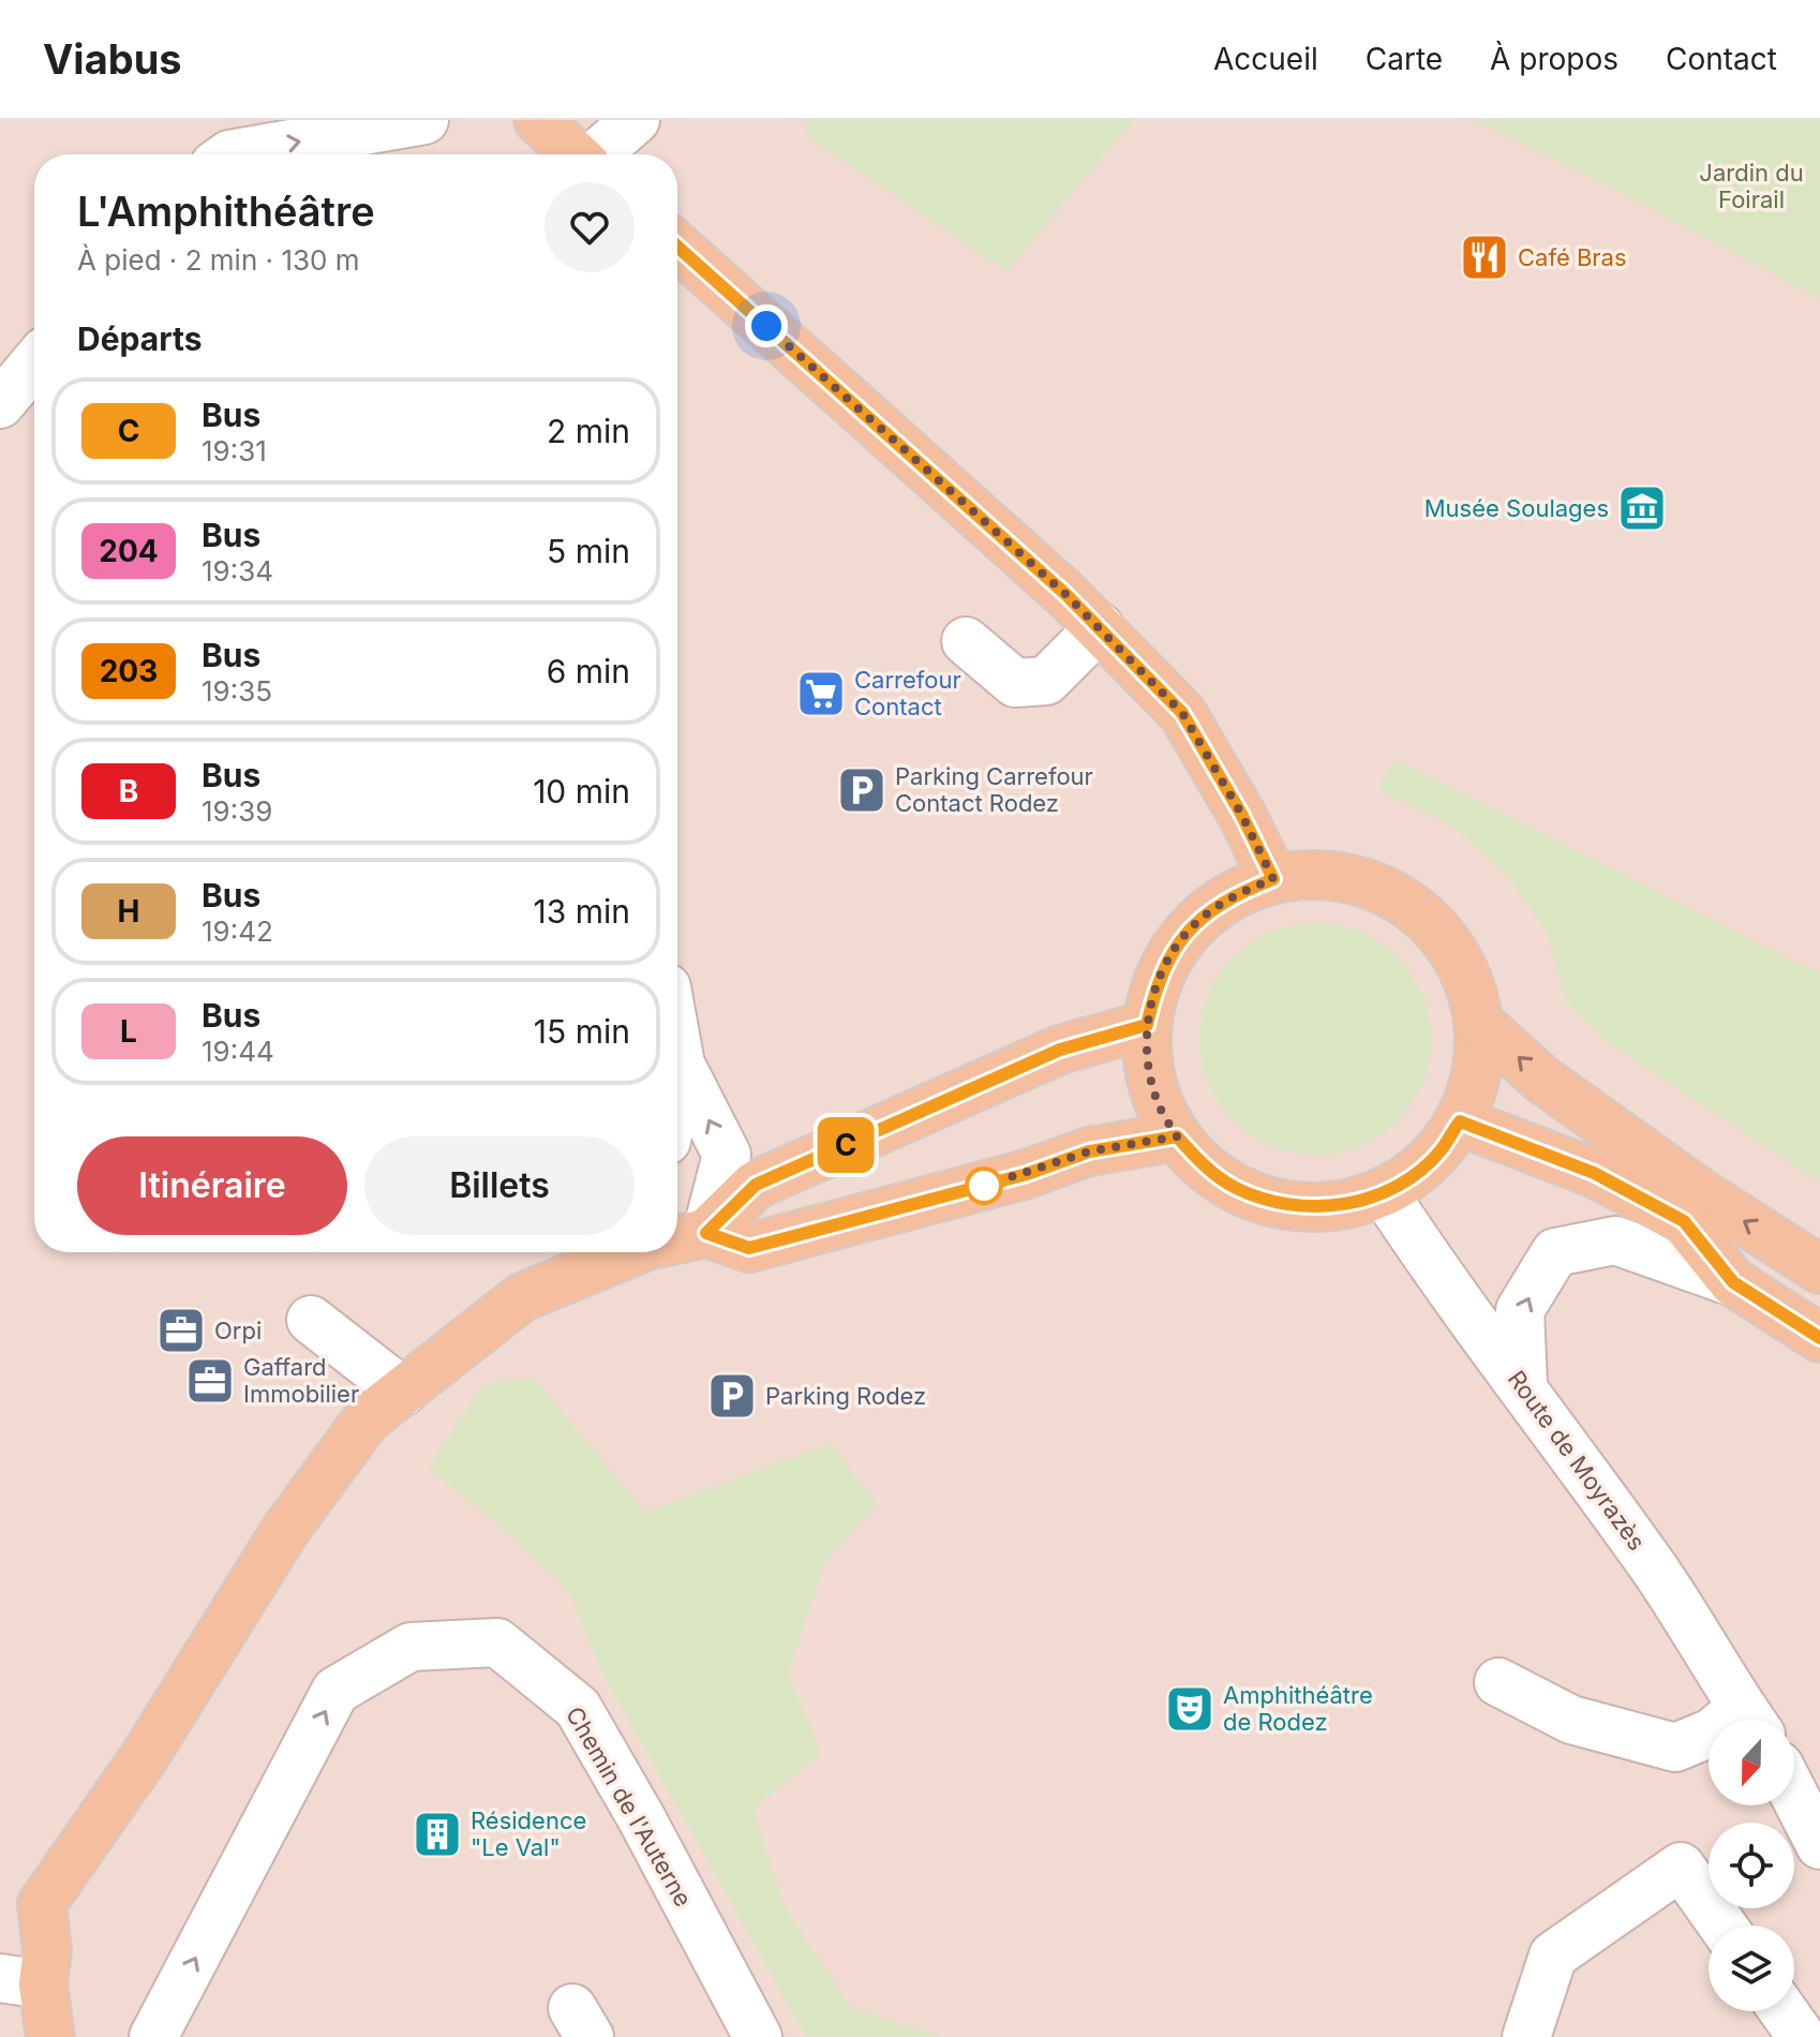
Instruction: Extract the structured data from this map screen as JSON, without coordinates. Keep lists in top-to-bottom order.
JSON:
{
  "streets": {
    "street": ["Route de Moyrazès", "Chemin de l'Auterne"]
  },
  "parks": ["Jardin du Foirail"],
  "places": {
    "restaurant": ["Café Bras"],
    "museum": ["Musée Soulages"],
    "supermarket": ["Carrefour Contact"],
    "parking": ["Parking Carrefour Contact Rodez", "Parking Rodez"],
    "office": ["Orpi", "Gaffard Immobilier"],
    "theatre": ["Amphithéâtre de Rodez"],
    "building": ["Résidence \"Le Val\""]
  },
  "lines": ["bus line C"],
  "north": "bottom",
  "page": {
    "header": "Viabus",
    "nav": [
      "Accueil",
      "Carte",
      "À propos",
      "Contact"
    ],
    "on_map": "C",
    "heading": [
      ["L'Amphithéâtre", "À pied · 2 min · 130 m"],
      "Départs"
    ],
    "list": [
      {
        "mark": "C",
        "name": "Bus",
        "note": "19:31",
        "value": "2 min"
      },
      {
        "mark": "204",
        "name": "Bus",
        "note": "19:34",
        "value": "5 min"
      },
      {
        "mark": "203",
        "name": "Bus",
        "note": "19:35",
        "value": "6 min"
      },
      {
        "mark": "B",
        "name": "Bus",
        "note": "19:39",
        "value": "10 min"
      },
      {
        "mark": "H",
        "name": "Bus",
        "note": "19:42",
        "value": "13 min"
      },
      {
        "mark": "L",
        "name": "Bus",
        "note": "19:44",
        "value": "15 min"
      }
    ],
    "buttons": ["Itinéraire", "Billets"]
  }
}
